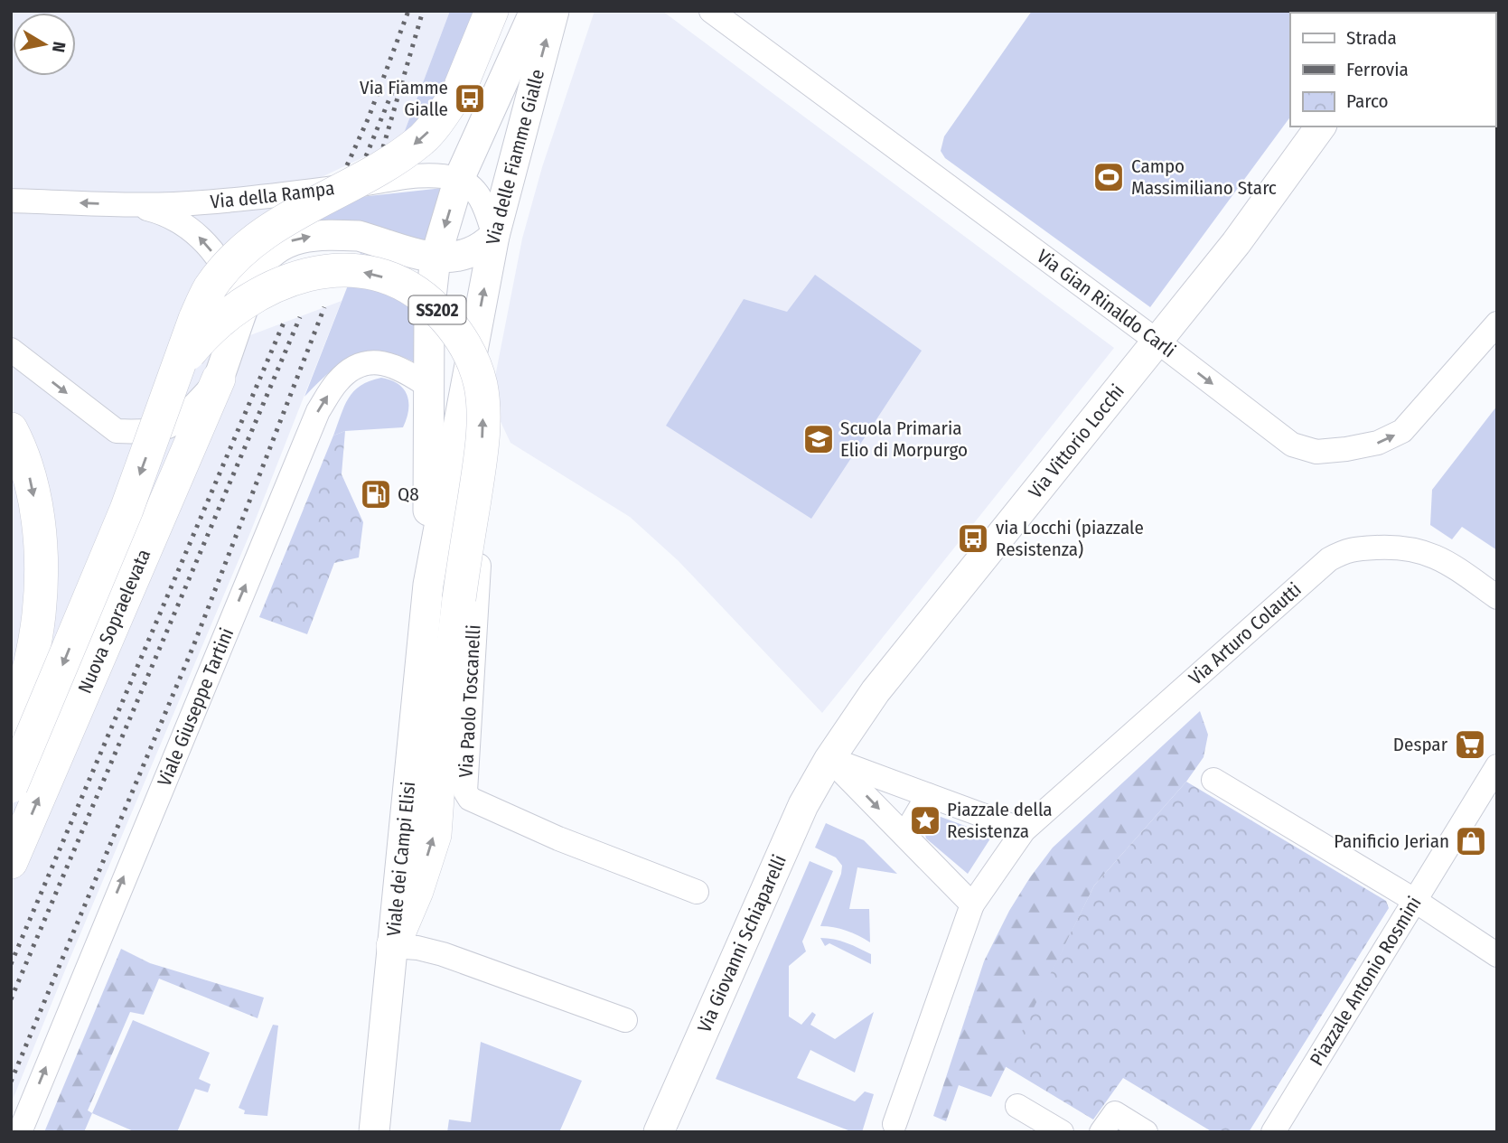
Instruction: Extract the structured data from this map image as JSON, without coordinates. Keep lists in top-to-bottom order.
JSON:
{
  "streets": {
    "highway": ["SS202", "Nuova Sopraelevata"],
    "main road": [
      "Via delle Fiamme Gialle",
      "Via Vittorio Locchi",
      "Viale dei Campi Elisi",
      "Via Giovanni Schiaparelli"
    ],
    "street": [
      "Via della Rampa",
      "Via Gian Rinaldo Carli",
      "Via Arturo Colautti",
      "Via Paolo Toscanelli",
      "Viale Giuseppe Tartini",
      "Piazzale Antonio Rosmini"
    ]
  },
  "crossings": [
    ["Via delle Fiamme Gialle", "Via della Rampa"],
    ["Via delle Fiamme Gialle", "Viale dei Campi Elisi"],
    ["Via Gian Rinaldo Carli", "Via Vittorio Locchi"],
    ["SS202", "Nuova Sopraelevata"],
    ["SS202", "Viale dei Campi Elisi"],
    ["Via Vittorio Locchi", "Via Giovanni Schiaparelli"],
    ["Via Paolo Toscanelli", "Viale dei Campi Elisi"],
    ["Viale Giuseppe Tartini", "Viale dei Campi Elisi"]
  ],
  "one_way": ["Via della Rampa", "Viale Giuseppe Tartini"],
  "places": {
    "bus stop": ["Via Fiamme Gialle", "via Locchi (piazzale Resistenza)"],
    "sports": ["Campo Massimiliano Starc"],
    "school or university": ["Scuola Primaria Elio di Morpurgo"],
    "fuel station": ["Q8"],
    "supermarket": ["Despar"],
    "place": ["Piazzale della Resistenza"],
    "shop": ["Panificio Jerian"]
  },
  "legend": ["Strada", "Ferrovia", "Parco"],
  "north": "right"
}
